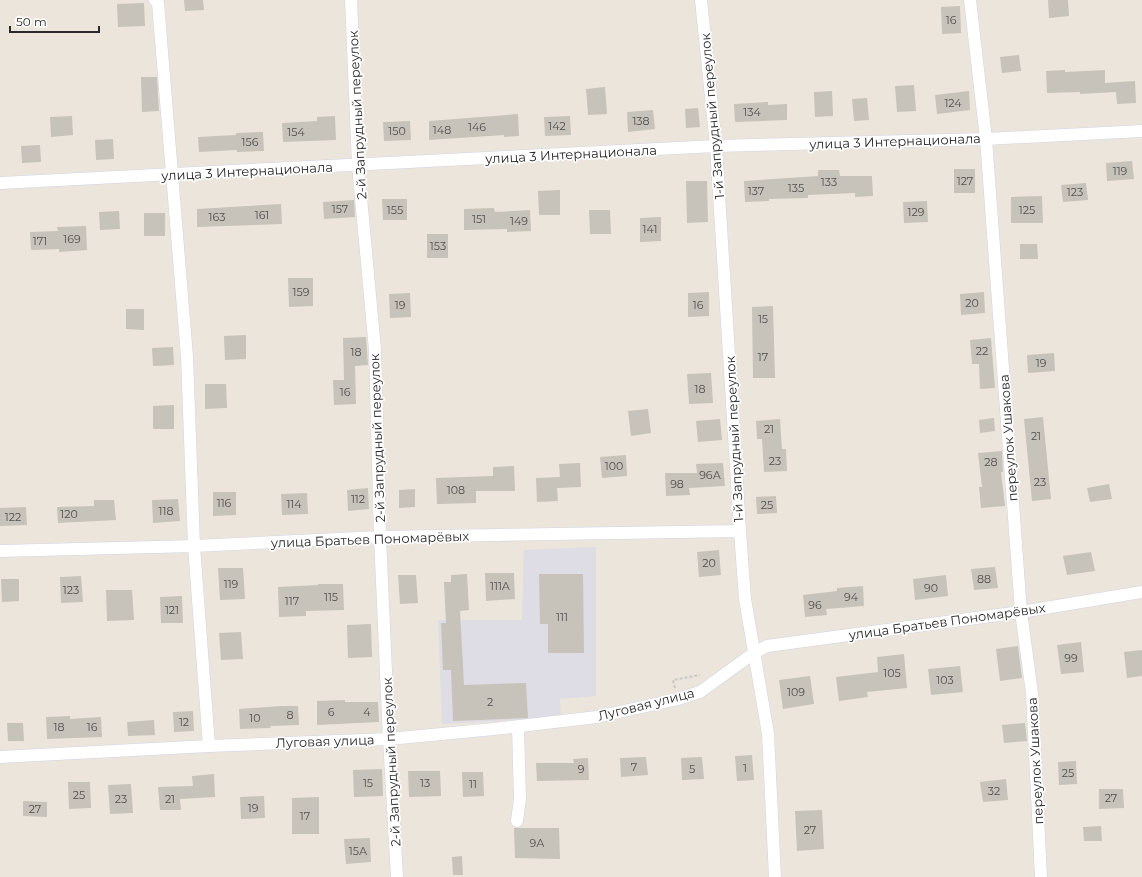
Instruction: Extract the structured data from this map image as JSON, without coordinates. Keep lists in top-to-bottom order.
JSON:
{
  "streets": {
    "street": [
      "2-й Запрудный переулок",
      "1-й Запрудный переулок",
      "улица 3 Интернационала",
      "переулок Ушакова",
      "улица Братьев Пономарёвых",
      "Луговая улица"
    ]
  },
  "crossings": [
    ["2-й Запрудный переулок", "улица 3 Интернационала"],
    ["2-й Запрудный переулок", "улица Братьев Пономарёвых"],
    ["2-й Запрудный переулок", "Луговая улица"],
    ["1-й Запрудный переулок", "улица 3 Интернационала"],
    ["1-й Запрудный переулок", "улица Братьев Пономарёвых"],
    ["1-й Запрудный переулок", "Луговая улица"],
    ["улица 3 Интернационала", "переулок Ушакова"],
    ["переулок Ушакова", "улица Братьев Пономарёвых"],
    ["улица Братьев Пономарёвых", "Луговая улица"]
  ],
  "house_numbers": [
    "16",
    "124",
    "134",
    "138",
    "142",
    "146",
    "148",
    "150",
    "154",
    "156",
    "119",
    "127",
    "133",
    "135",
    "137",
    "123",
    "157",
    "155",
    "125",
    "129",
    "161",
    "163",
    "151",
    "149",
    "141",
    "169",
    "171",
    "153",
    "159",
    "20",
    "19",
    "16",
    "15",
    "22",
    "18",
    "17",
    "19",
    "18",
    "16",
    "21",
    "21",
    "23",
    "28",
    "100",
    "96А",
    "23",
    "98",
    "108",
    "112",
    "116",
    "114",
    "25",
    "118",
    "120",
    "122",
    "20",
    "88",
    "119",
    "111А",
    "90",
    "123",
    "115",
    "94",
    "117",
    "96",
    "121",
    "111",
    "99",
    "105",
    "103",
    "109",
    "2",
    "6",
    "4",
    "8",
    "10",
    "12",
    "18",
    "16",
    "7",
    "1",
    "9",
    "5",
    "25",
    "15",
    "13",
    "11",
    "32",
    "25",
    "27",
    "23",
    "21",
    "19",
    "27",
    "17",
    "27",
    "9А",
    "15А"
  ],
  "scale_bar": "50 m"
}
